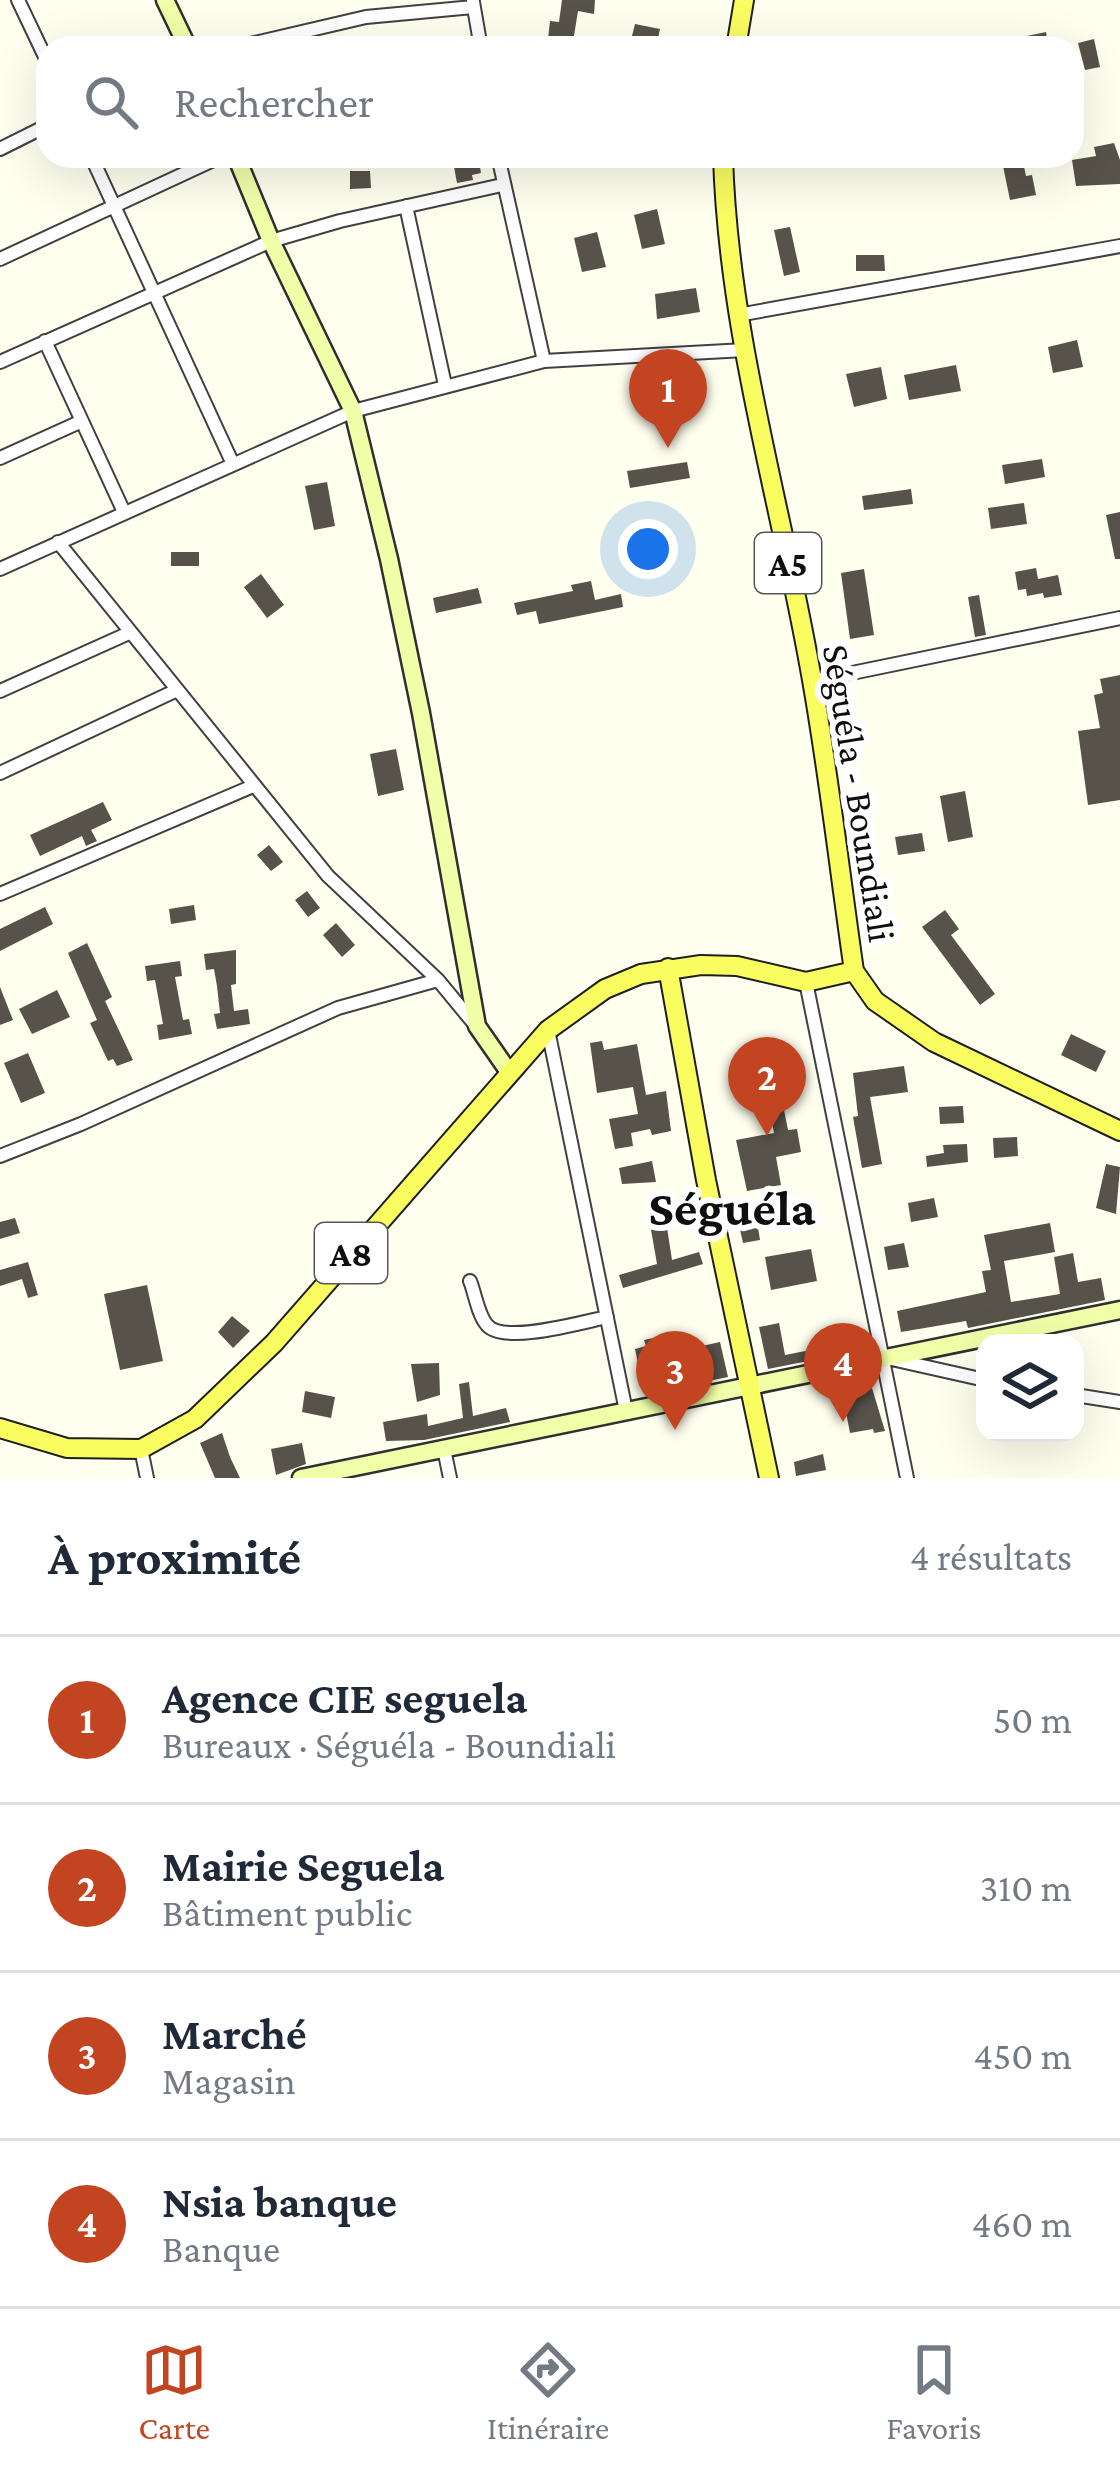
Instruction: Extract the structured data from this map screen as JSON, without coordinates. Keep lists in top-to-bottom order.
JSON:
{
  "streets": {
    "main road": ["A5", "Séguéla - Boundiali", "A8"]
  },
  "crossings": [
    ["Séguéla - Boundiali", "A8"]
  ],
  "districts": ["Séguéla"],
  "page": {
    "search": "Rechercher",
    "pins": [
      "1",
      "2",
      "4",
      "3"
    ],
    "heading": ["À proximité", "4 résultats"],
    "list": [
      {
        "mark": "1",
        "name": "Agence CIE seguela",
        "note": "Bureaux · Séguéla - Boundiali",
        "value": "50 m"
      },
      {
        "mark": "2",
        "name": "Mairie Seguela",
        "note": "Bâtiment public",
        "value": "310 m"
      },
      {
        "mark": "3",
        "name": "Marché",
        "note": "Magasin",
        "value": "450 m"
      },
      {
        "mark": "4",
        "name": "Nsia banque",
        "note": "Banque",
        "value": "460 m"
      }
    ],
    "nav": ["Carte", "Itinéraire", "Favoris"]
  }
}
